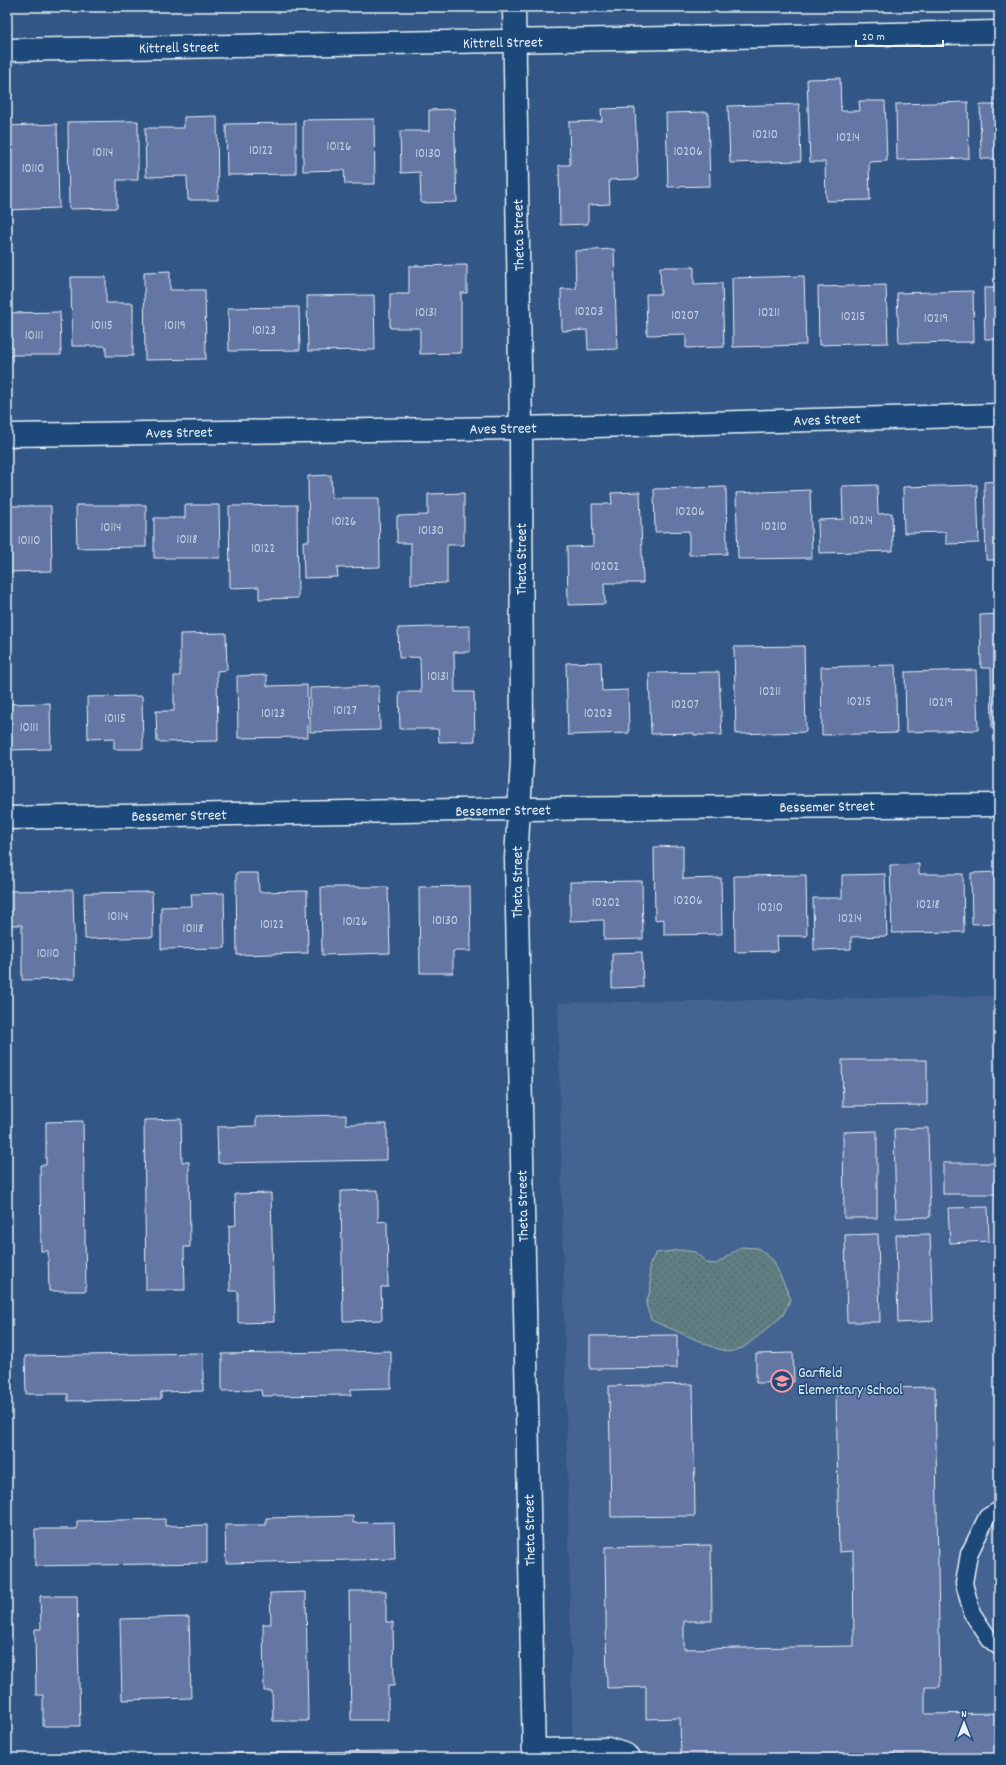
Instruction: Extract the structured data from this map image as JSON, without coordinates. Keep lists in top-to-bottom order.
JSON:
{
  "streets": {
    "street": [
      "Kittrell Street",
      "Theta Street",
      "Aves Street",
      "Bessemer Street"
    ]
  },
  "crossings": [
    ["Kittrell Street", "Theta Street"],
    ["Theta Street", "Aves Street"],
    ["Theta Street", "Bessemer Street"]
  ],
  "places": {
    "school or university": ["Garfield Elementary School"]
  },
  "house_numbers": [
    "10210",
    "10214",
    "10126",
    "10122",
    "10206",
    "10114",
    "10130",
    "10110",
    "10203",
    "10131",
    "10211",
    "10207",
    "10215",
    "10219",
    "10115",
    "10119",
    "10123",
    "10111",
    "10206",
    "10214",
    "10126",
    "10210",
    "10114",
    "10130",
    "10118",
    "10110",
    "10122",
    "10202",
    "10131",
    "10211",
    "10215",
    "10219",
    "10207",
    "10127",
    "10123",
    "10203",
    "10115",
    "10111",
    "10206",
    "10202",
    "10218",
    "10210",
    "10114",
    "10214",
    "10130",
    "10126",
    "10122",
    "10118",
    "10110"
  ],
  "scale_bar": "20 m",
  "north": "top"
}
